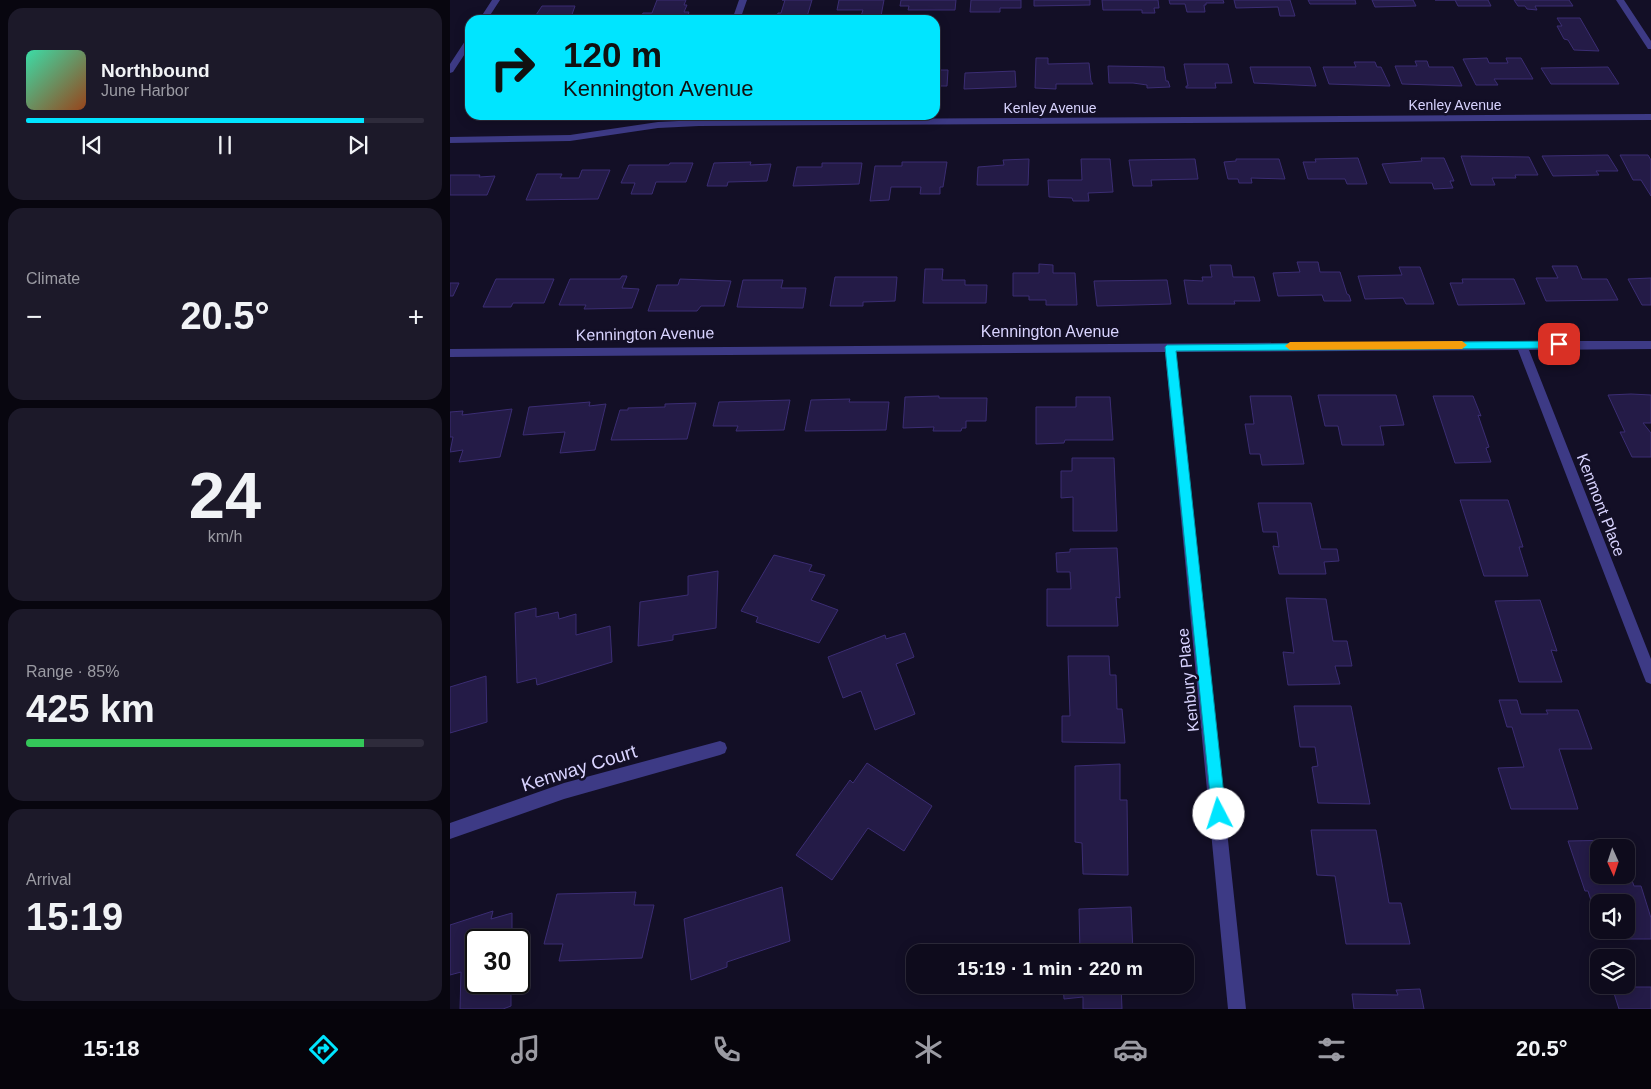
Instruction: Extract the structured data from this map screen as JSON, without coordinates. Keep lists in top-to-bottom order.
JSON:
{
  "streets": {
    "street": [
      "Kenley Avenue",
      "Kennington Avenue",
      "Kenmont Place",
      "Kenbury Place",
      "Kenway Court"
    ]
  },
  "crossings": [
    ["Kennington Avenue", "Kenmont Place"],
    ["Kennington Avenue", "Kenbury Place"]
  ],
  "north": "bottom",
  "page": {
    "turn": ["120 m", "Kennington Avenue"],
    "song": ["Northbound", "June Harbor"],
    "tile": [
      "Climate",
      ["24", "km/h"],
      ["Range · 85%", "425 km"],
      ["Arrival", "15:19"]
    ],
    "heat": ["−", "20.5°", "+"],
    "limit": "30",
    "trip": "15:19 · 1 min · 220 m",
    "tabs": ["15:18", "20.5°"]
  }
}
